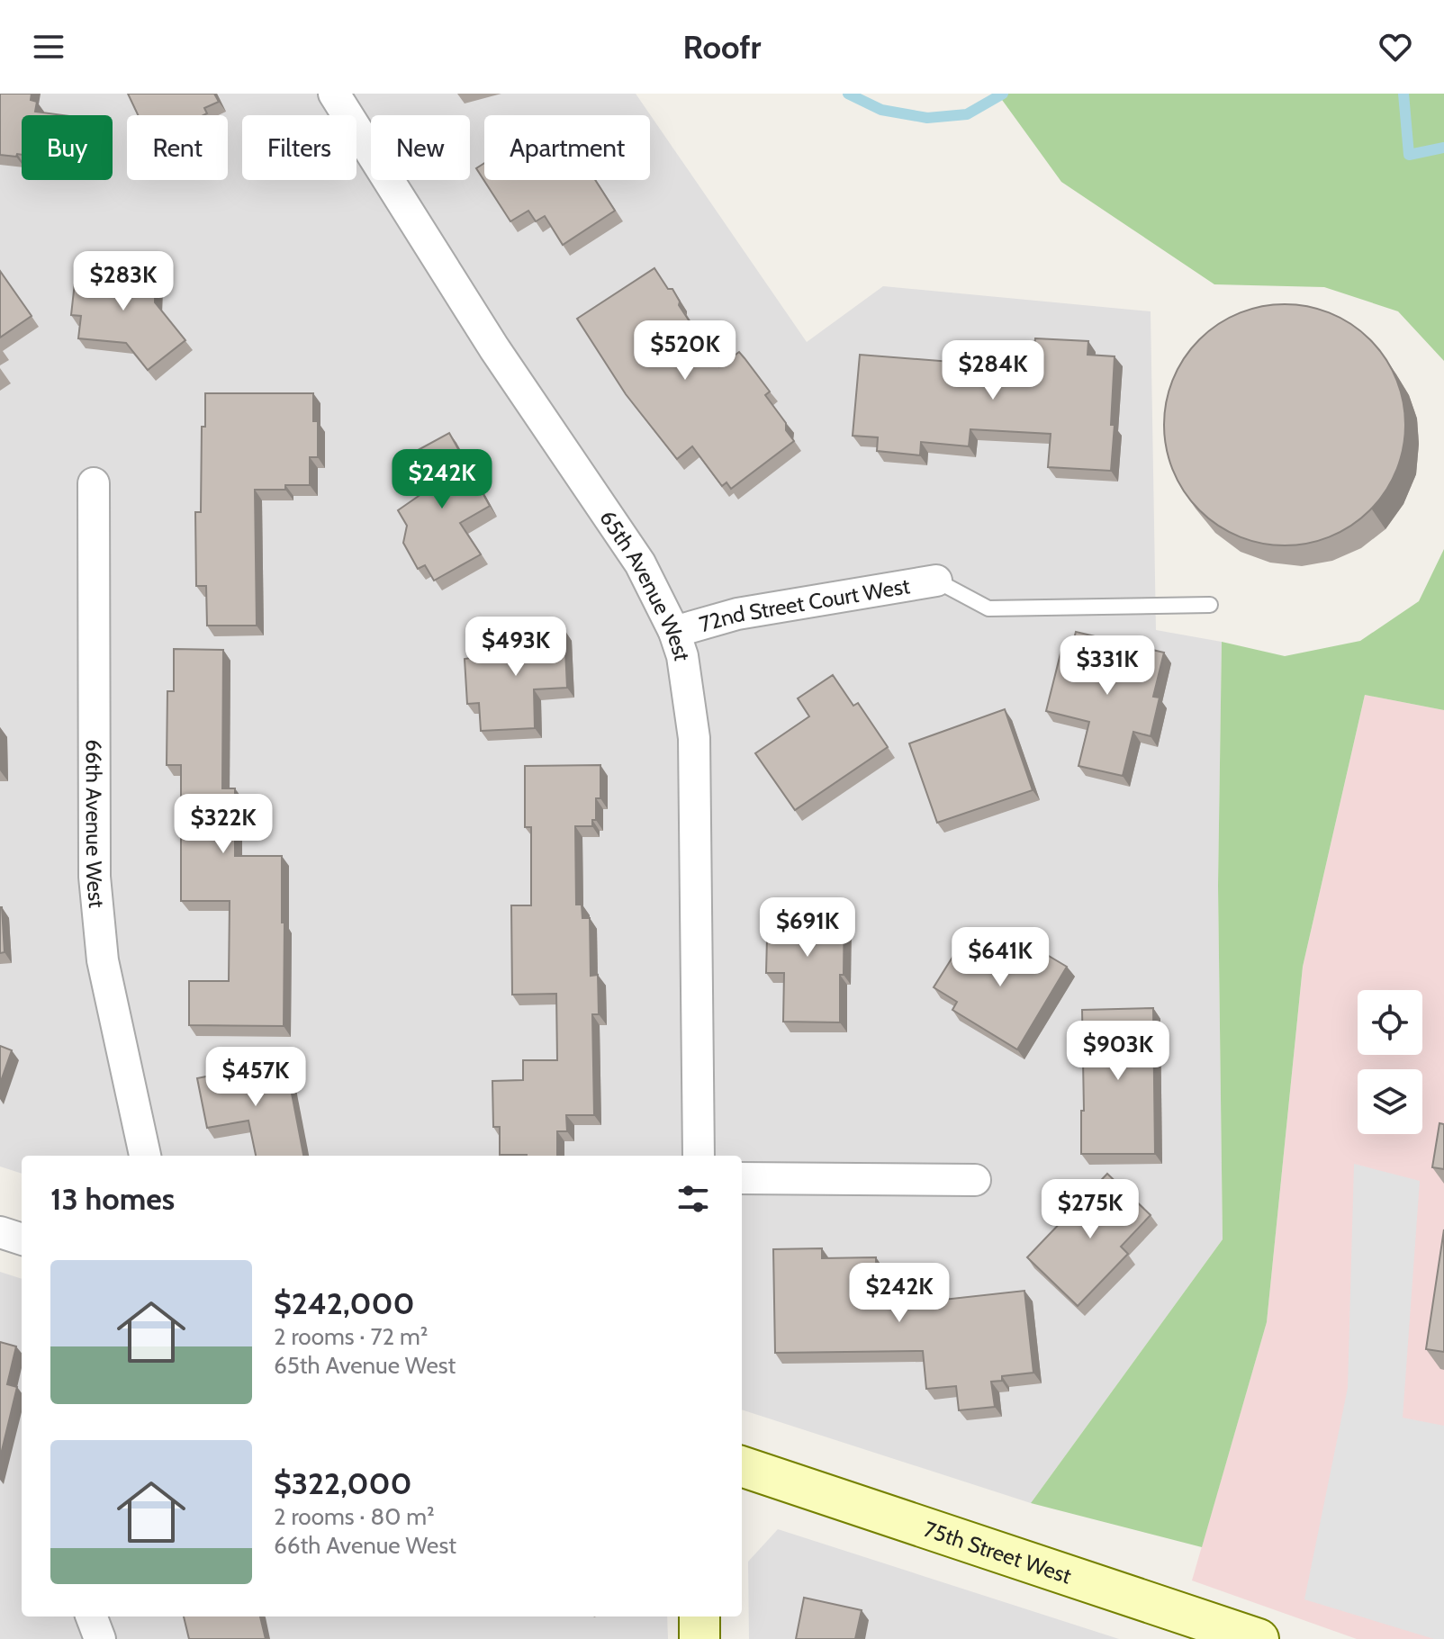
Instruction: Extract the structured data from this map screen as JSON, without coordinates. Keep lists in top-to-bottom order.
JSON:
{
  "streets": {
    "street": [
      "65th Avenue West",
      "72nd Street Court West",
      "66th Avenue West",
      "75th Street West"
    ]
  },
  "crossings": [
    ["65th Avenue West", "72nd Street Court West"]
  ],
  "page": {
    "header": "Roofr",
    "chip": [
      "Buy",
      "Rent",
      "Filters",
      "New",
      "Apartment"
    ],
    "price": [
      "$283K",
      "$520K",
      "$284K",
      "$242K",
      "$493K",
      "$331K",
      "$322K",
      "$691K",
      "$641K",
      "$903K",
      "$457K",
      "$275K",
      "$242K"
    ],
    "heading": "13 homes",
    "list": [
      {
        "name": "$242,000",
        "note": "2 rooms · 72 m² · 65th Avenue West"
      },
      {
        "name": "$322,000",
        "note": "2 rooms · 80 m² · 66th Avenue West"
      }
    ]
  }
}
